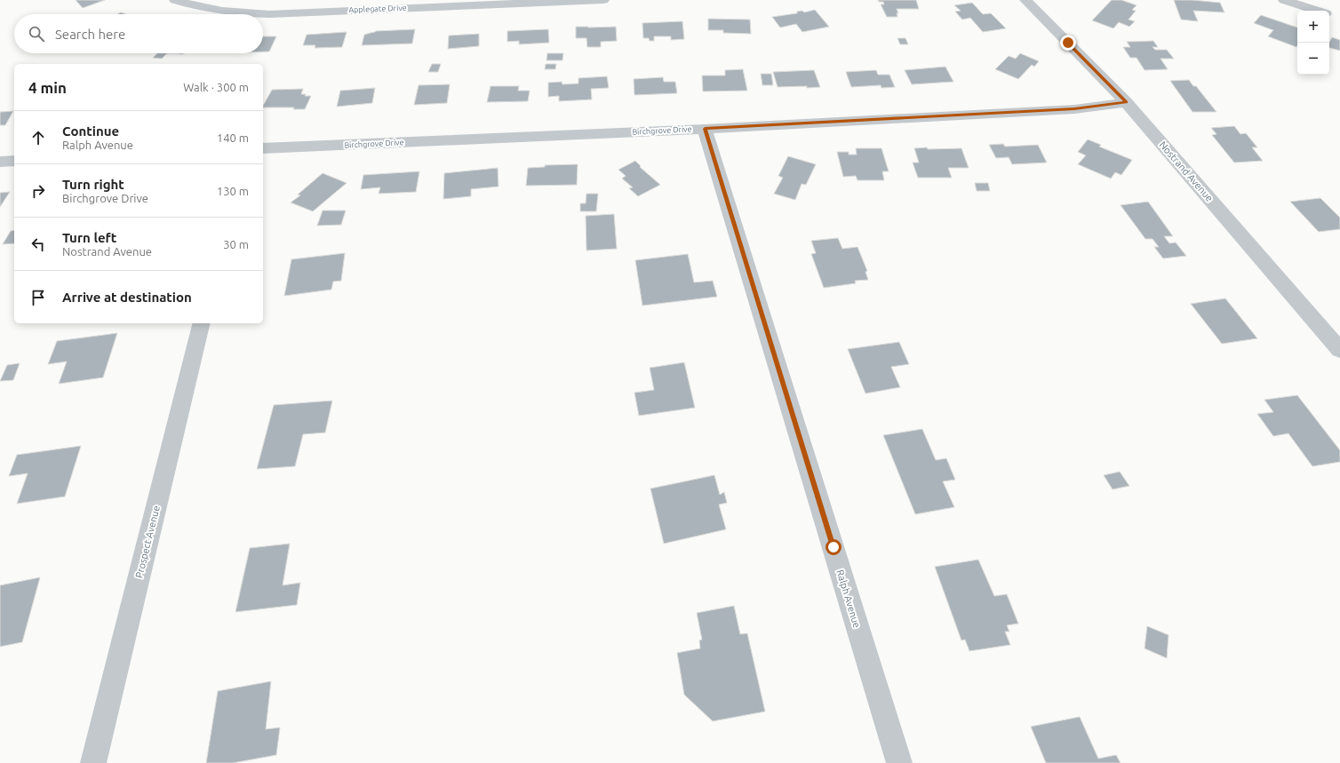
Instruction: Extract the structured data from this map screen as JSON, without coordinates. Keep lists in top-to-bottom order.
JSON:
{
  "streets": {
    "street": [
      "Applegate Drive",
      "Birchgrove Drive",
      "Nostrand Avenue",
      "Prospect Avenue",
      "Ralph Avenue"
    ]
  },
  "crossings": [
    ["Birchgrove Drive", "Nostrand Avenue"],
    ["Birchgrove Drive", "Ralph Avenue"]
  ],
  "page": {
    "map_buttons": ["+", "−"],
    "search": "Search here",
    "heading": ["4 min", "Walk · 300 m"],
    "list": [
      ["Continue", "Ralph Avenue", "140 m"],
      ["Turn right", "Birchgrove Drive", "130 m"],
      ["Turn left", "Nostrand Avenue", "30 m"],
      "Arrive at destination"
    ]
  }
}
